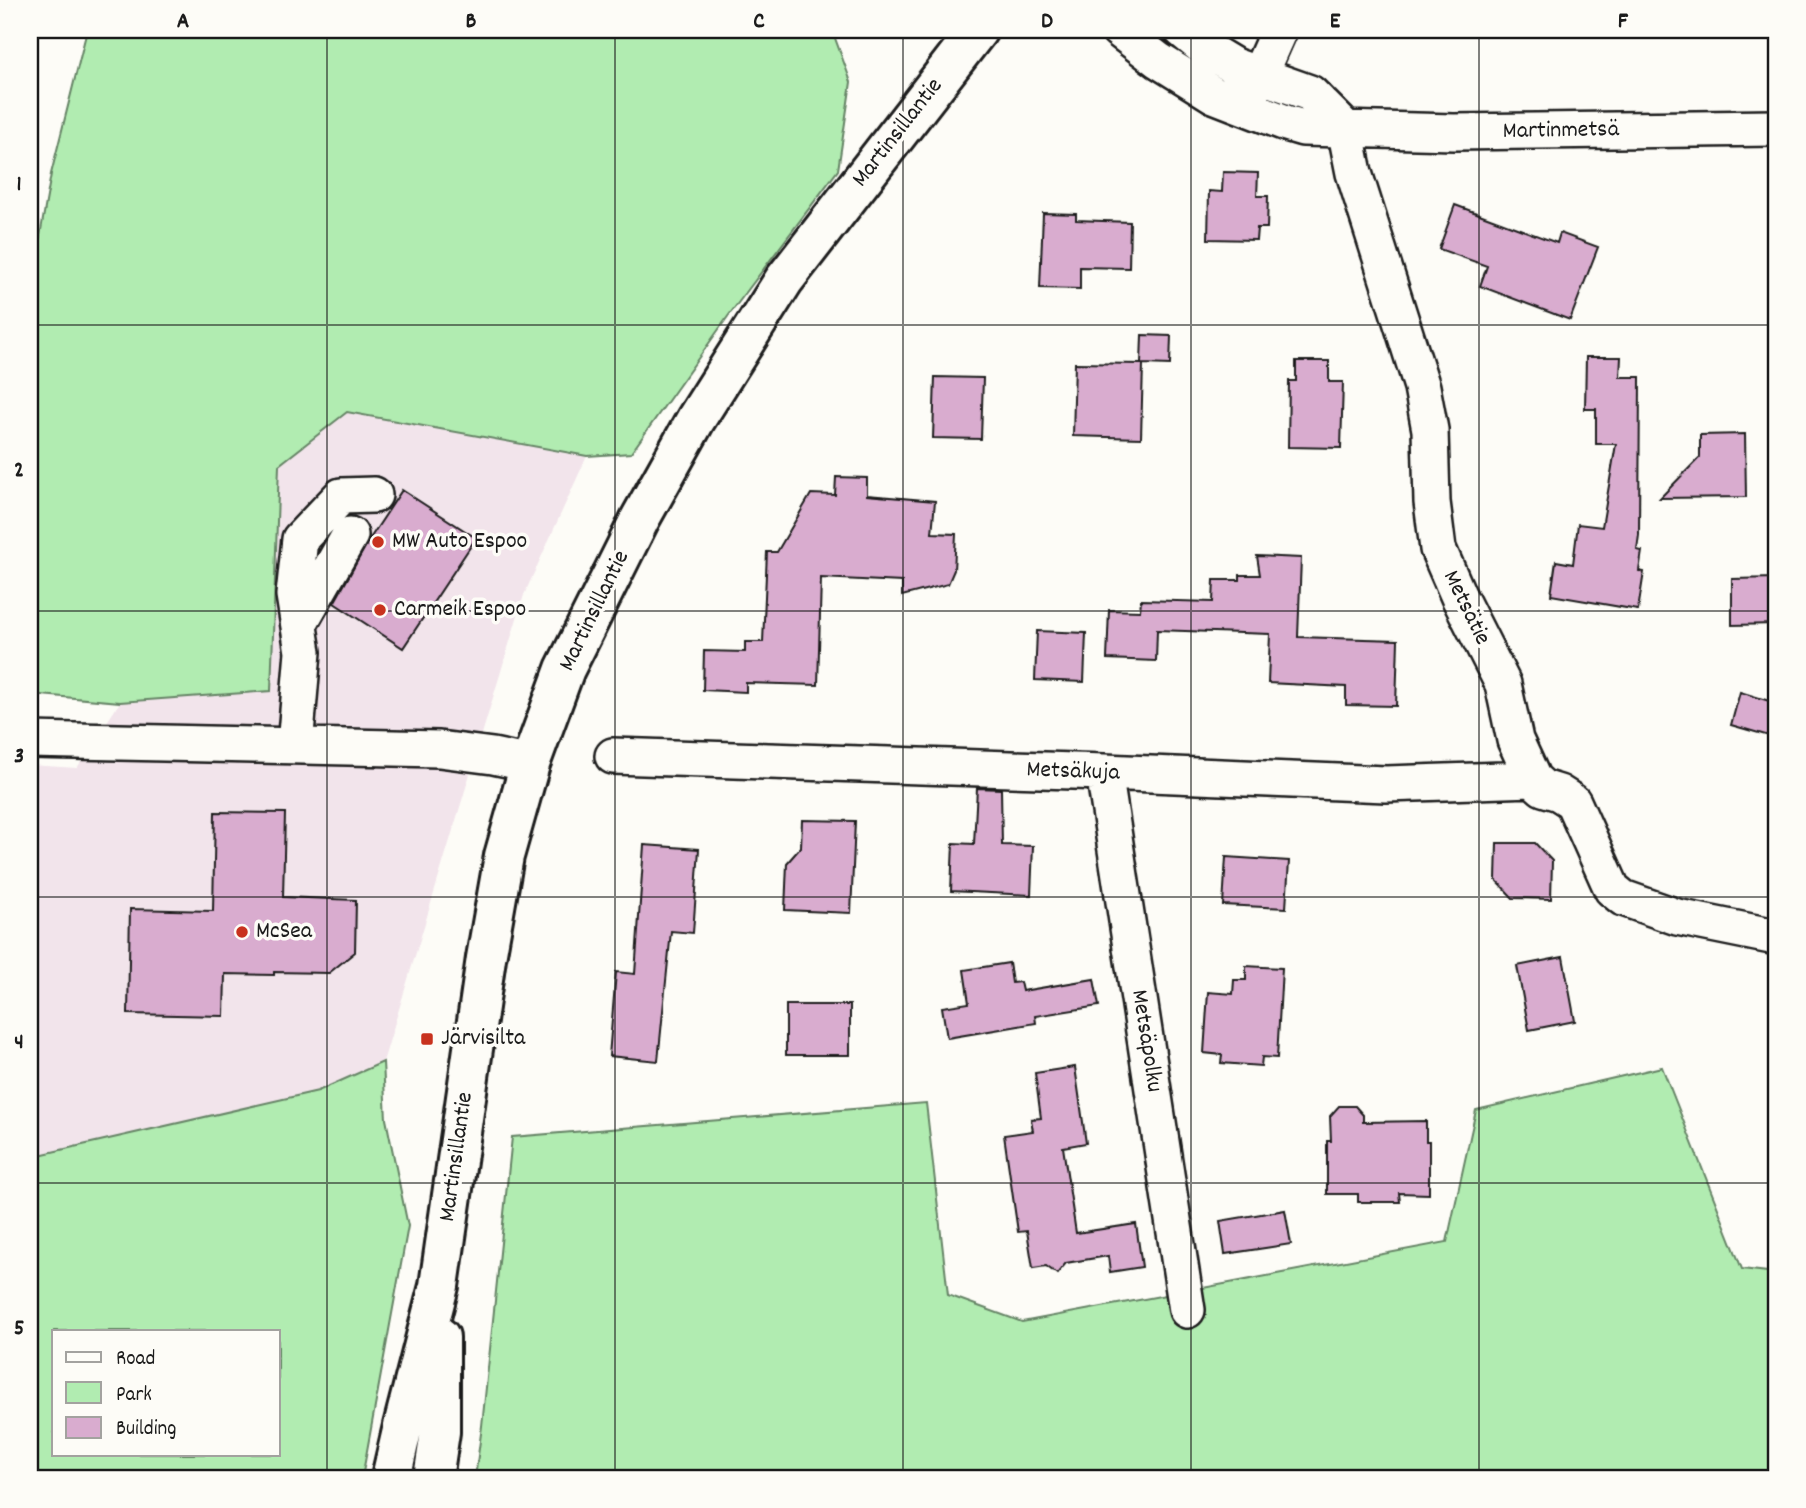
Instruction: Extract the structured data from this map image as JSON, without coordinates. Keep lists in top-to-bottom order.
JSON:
{
  "streets": {
    "main road": ["Martinsillantie"],
    "street": [
      "Martinmetsä",
      "Metsätie",
      "Metsäkuja",
      "Metsäpolku"
    ]
  },
  "crossings": [
    ["Martinmetsä", "Metsätie"],
    ["Metsätie", "Metsäkuja"],
    ["Metsäkuja", "Metsäpolku"]
  ],
  "places": {
    "other": ["MW Auto Espoo", "Carmeik Espoo", "McSea"],
    "transit": ["Järvisilta"]
  },
  "legend": ["Road", "Park", "Building"],
  "grid": {
    "columns": [
      "A",
      "B",
      "C",
      "D",
      "E",
      "F"
    ],
    "rows": [
      "1",
      "2",
      "3",
      "4",
      "5"
    ]
  }
}
